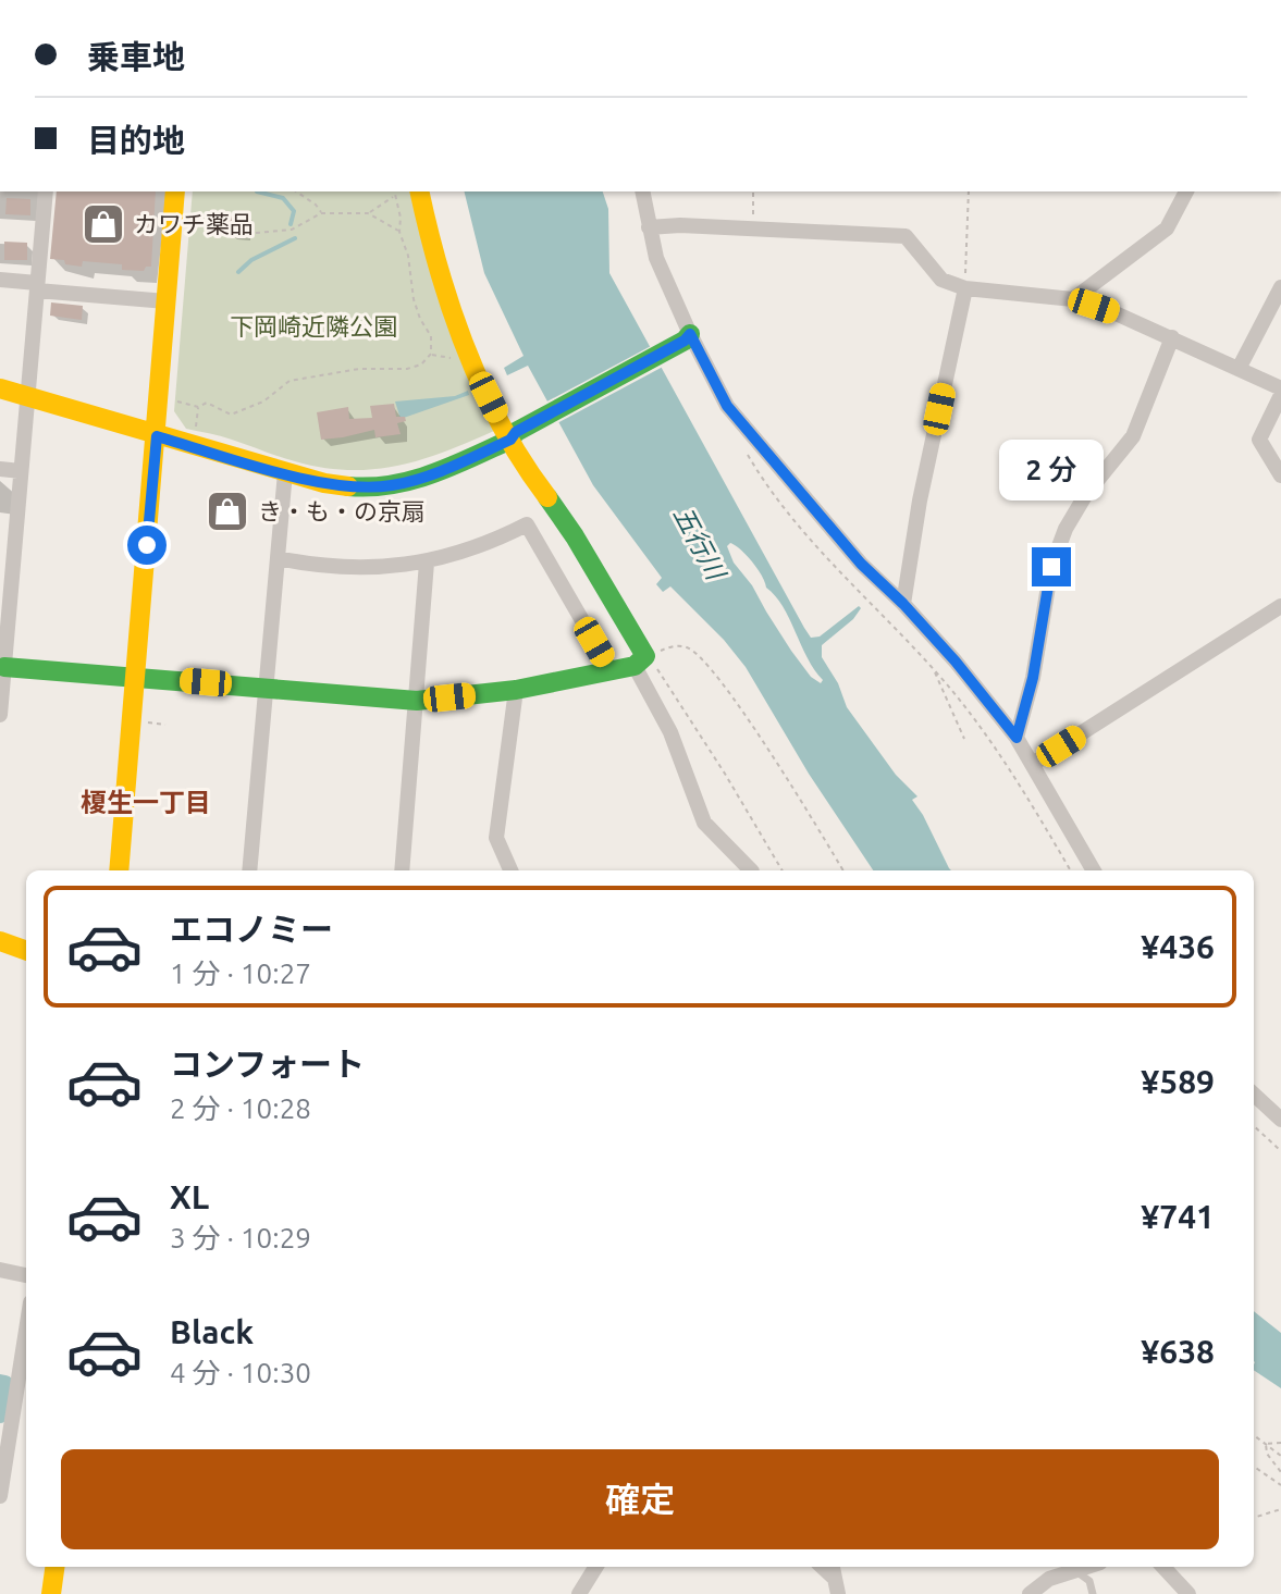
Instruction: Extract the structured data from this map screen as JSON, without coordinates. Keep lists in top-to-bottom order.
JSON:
{
  "districts": ["榎生一丁目"],
  "water": ["五行川"],
  "parks": ["下岡崎近隣公園"],
  "places": {
    "shop": ["カワチ薬品", "き・も・の京扇"]
  },
  "page": {
    "banner": ["乗車地", "目的地"],
    "bubble": "2 分",
    "list": [
      {
        "name": "エコノミー",
        "note": "1 分 · 10:27",
        "value": "¥436"
      },
      {
        "name": "コンフォート",
        "note": "2 分 · 10:28",
        "value": "¥589"
      },
      {
        "name": "XL",
        "note": "3 分 · 10:29",
        "value": "¥741"
      },
      {
        "name": "Black",
        "note": "4 分 · 10:30",
        "value": "¥638"
      }
    ],
    "buttons": "確定"
  }
}
